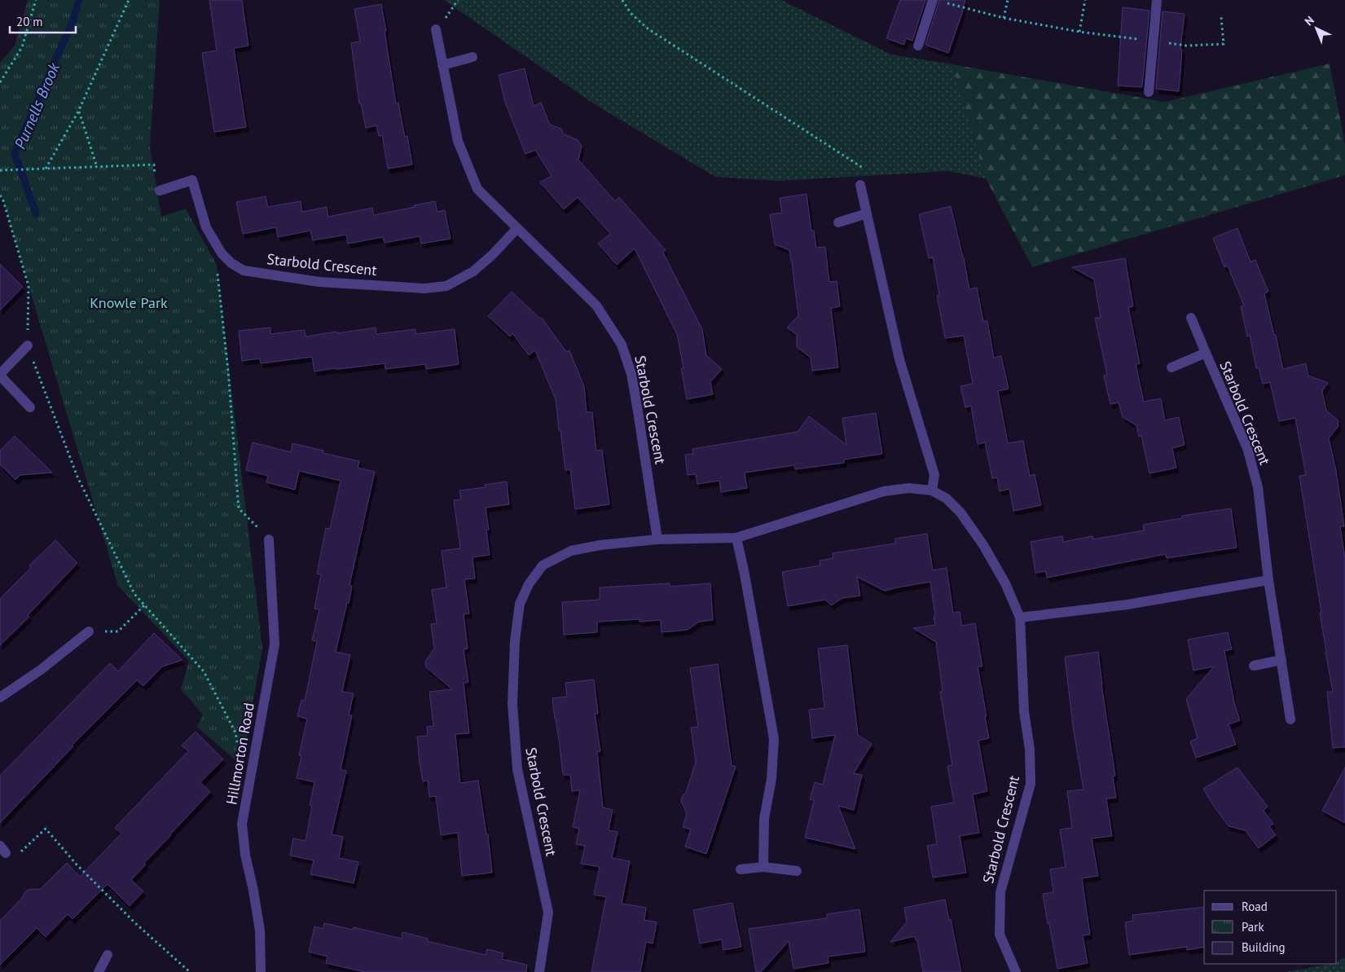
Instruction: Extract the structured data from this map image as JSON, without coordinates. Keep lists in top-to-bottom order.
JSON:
{
  "streets": {
    "street": ["Starbold Crescent", "Hillmorton Road"]
  },
  "water": ["Purnells Brook"],
  "parks": ["Knowle Park"],
  "legend": ["Road", "Park", "Building"],
  "scale_bar": "20 m",
  "north": "top left"
}
